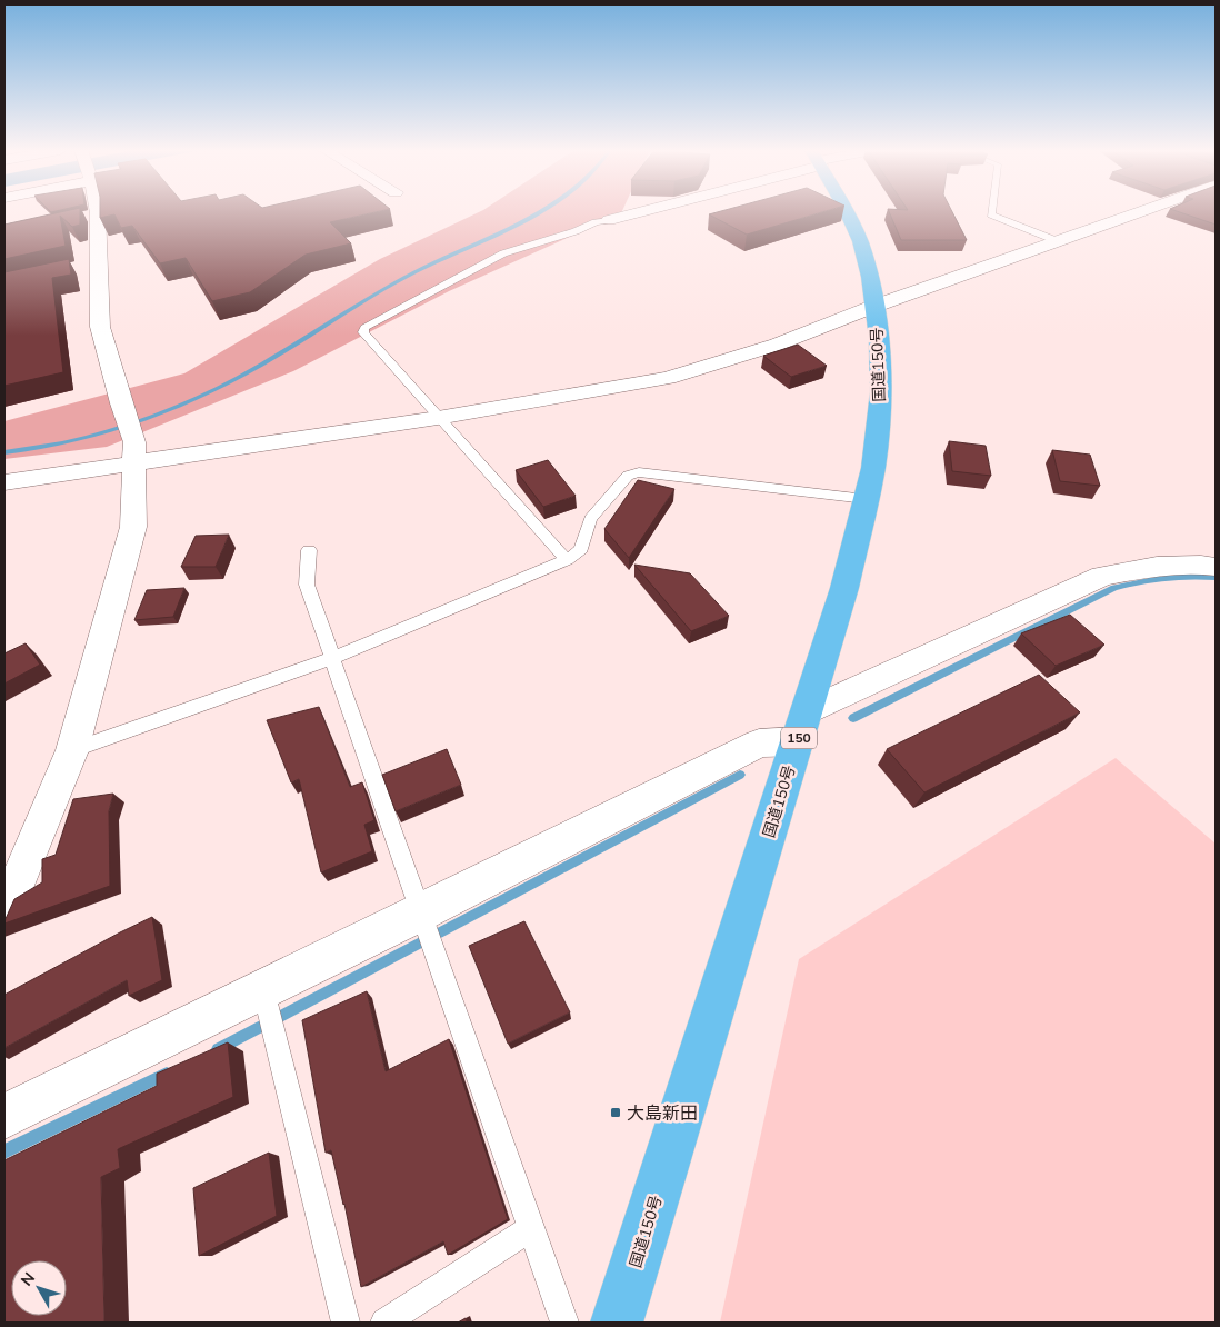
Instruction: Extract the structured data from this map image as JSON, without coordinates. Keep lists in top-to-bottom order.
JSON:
{
  "streets": {
    "highway": ["国道150号", "150"]
  },
  "places": {
    "transit": ["大島新田"]
  },
  "north": "top left"
}
